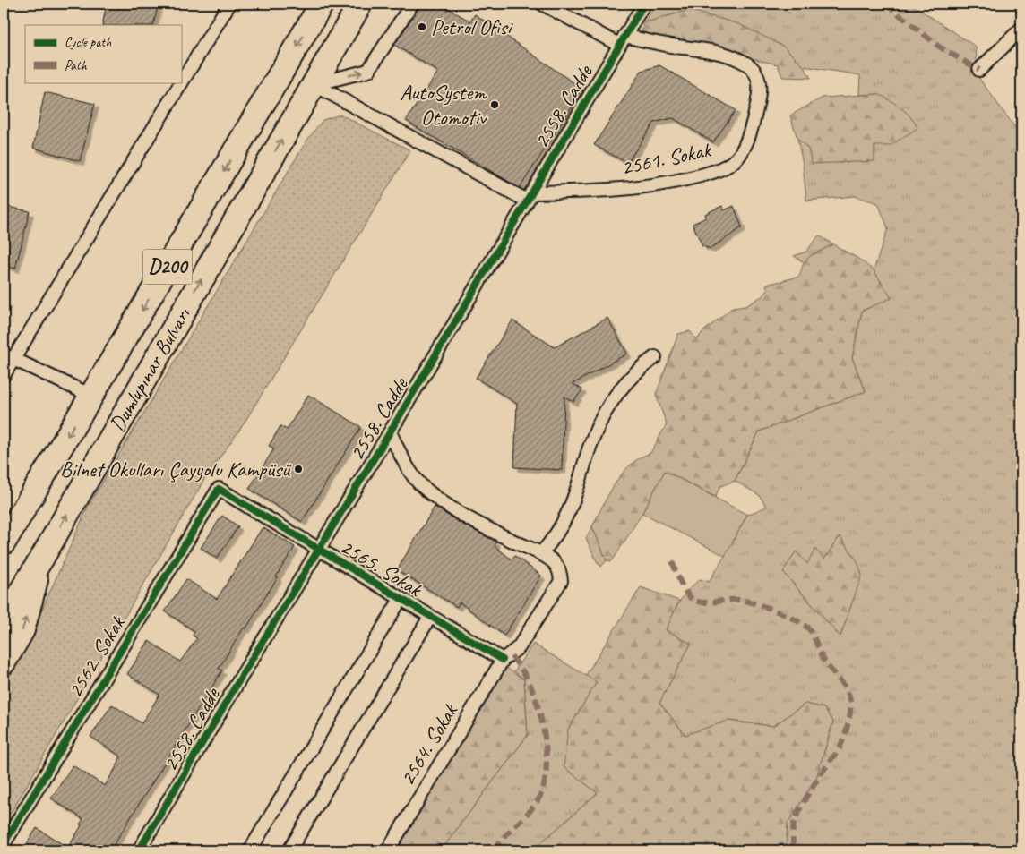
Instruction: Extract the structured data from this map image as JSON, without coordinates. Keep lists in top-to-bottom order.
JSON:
{
  "streets": {
    "highway": ["D200", "Dumlupınar Bulvarı"],
    "street": [
      "2558. Cadde",
      "2561. Sokak",
      "2565. Sokak",
      "2562. Sokak",
      "2564. Sokak"
    ]
  },
  "crossings": [
    ["2558. Cadde", "2561. Sokak"],
    ["2558. Cadde", "2565. Sokak"],
    ["2565. Sokak", "2562. Sokak"],
    ["2565. Sokak", "2564. Sokak"]
  ],
  "places": ["Petrol Ofisi", "AutoSystem Otomotiv", "Bilnet Okulları Çayyolu Kampüsü"],
  "legend": ["Cycle path", "Path"]
}
